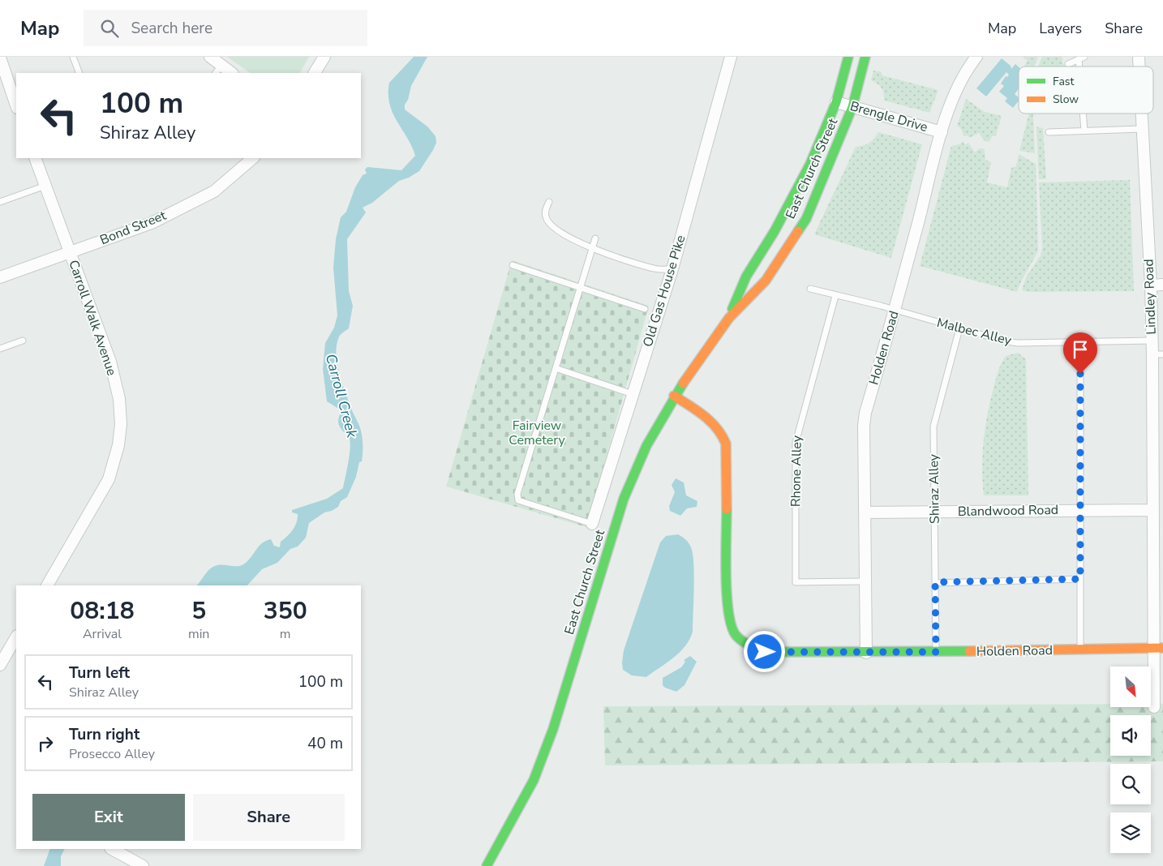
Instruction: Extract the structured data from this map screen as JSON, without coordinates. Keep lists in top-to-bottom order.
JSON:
{
  "streets": {
    "main road": ["East Church Street", "Holden Road"],
    "street": [
      "Brengle Drive",
      "Bond Street",
      "Old Gas House Pike",
      "Lindley Road",
      "Carroll Walk Avenue",
      "Blandwood Road"
    ],
    "lane": ["Malbec Alley", "Rhone Alley", "Shiraz Alley"]
  },
  "crossings": [
    ["Brengle Drive", "East Church Street"],
    ["Brengle Drive", "Holden Road"],
    ["East Church Street", "Holden Road"],
    ["Bond Street", "Carroll Walk Avenue"],
    ["Lindley Road", "Malbec Alley"],
    ["Lindley Road", "Holden Road"],
    ["Lindley Road", "Blandwood Road"],
    ["Malbec Alley", "Holden Road"],
    ["Malbec Alley", "Shiraz Alley"],
    ["Holden Road", "Rhone Alley"],
    ["Holden Road", "Shiraz Alley"],
    ["Holden Road", "Blandwood Road"],
    ["Shiraz Alley", "Blandwood Road"]
  ],
  "water": ["Carroll Creek"],
  "parks": ["Fairview Cemetery"],
  "legend": ["Fast", "Slow"],
  "north": "bottom right",
  "page": {
    "header": "Map",
    "search": "Search here",
    "nav": ["Map", "Layers", "Share"],
    "turn": ["100 m", "Shiraz Alley"],
    "eta": [
      "08:18",
      "Arrival",
      "5",
      "min",
      "350",
      "m"
    ],
    "list": [
      {
        "name": "Turn left",
        "note": "Shiraz Alley",
        "value": "100 m"
      },
      {
        "name": "Turn right",
        "note": "Prosecco Alley",
        "value": "40 m"
      }
    ],
    "buttons": ["Exit", "Share"]
  }
}
